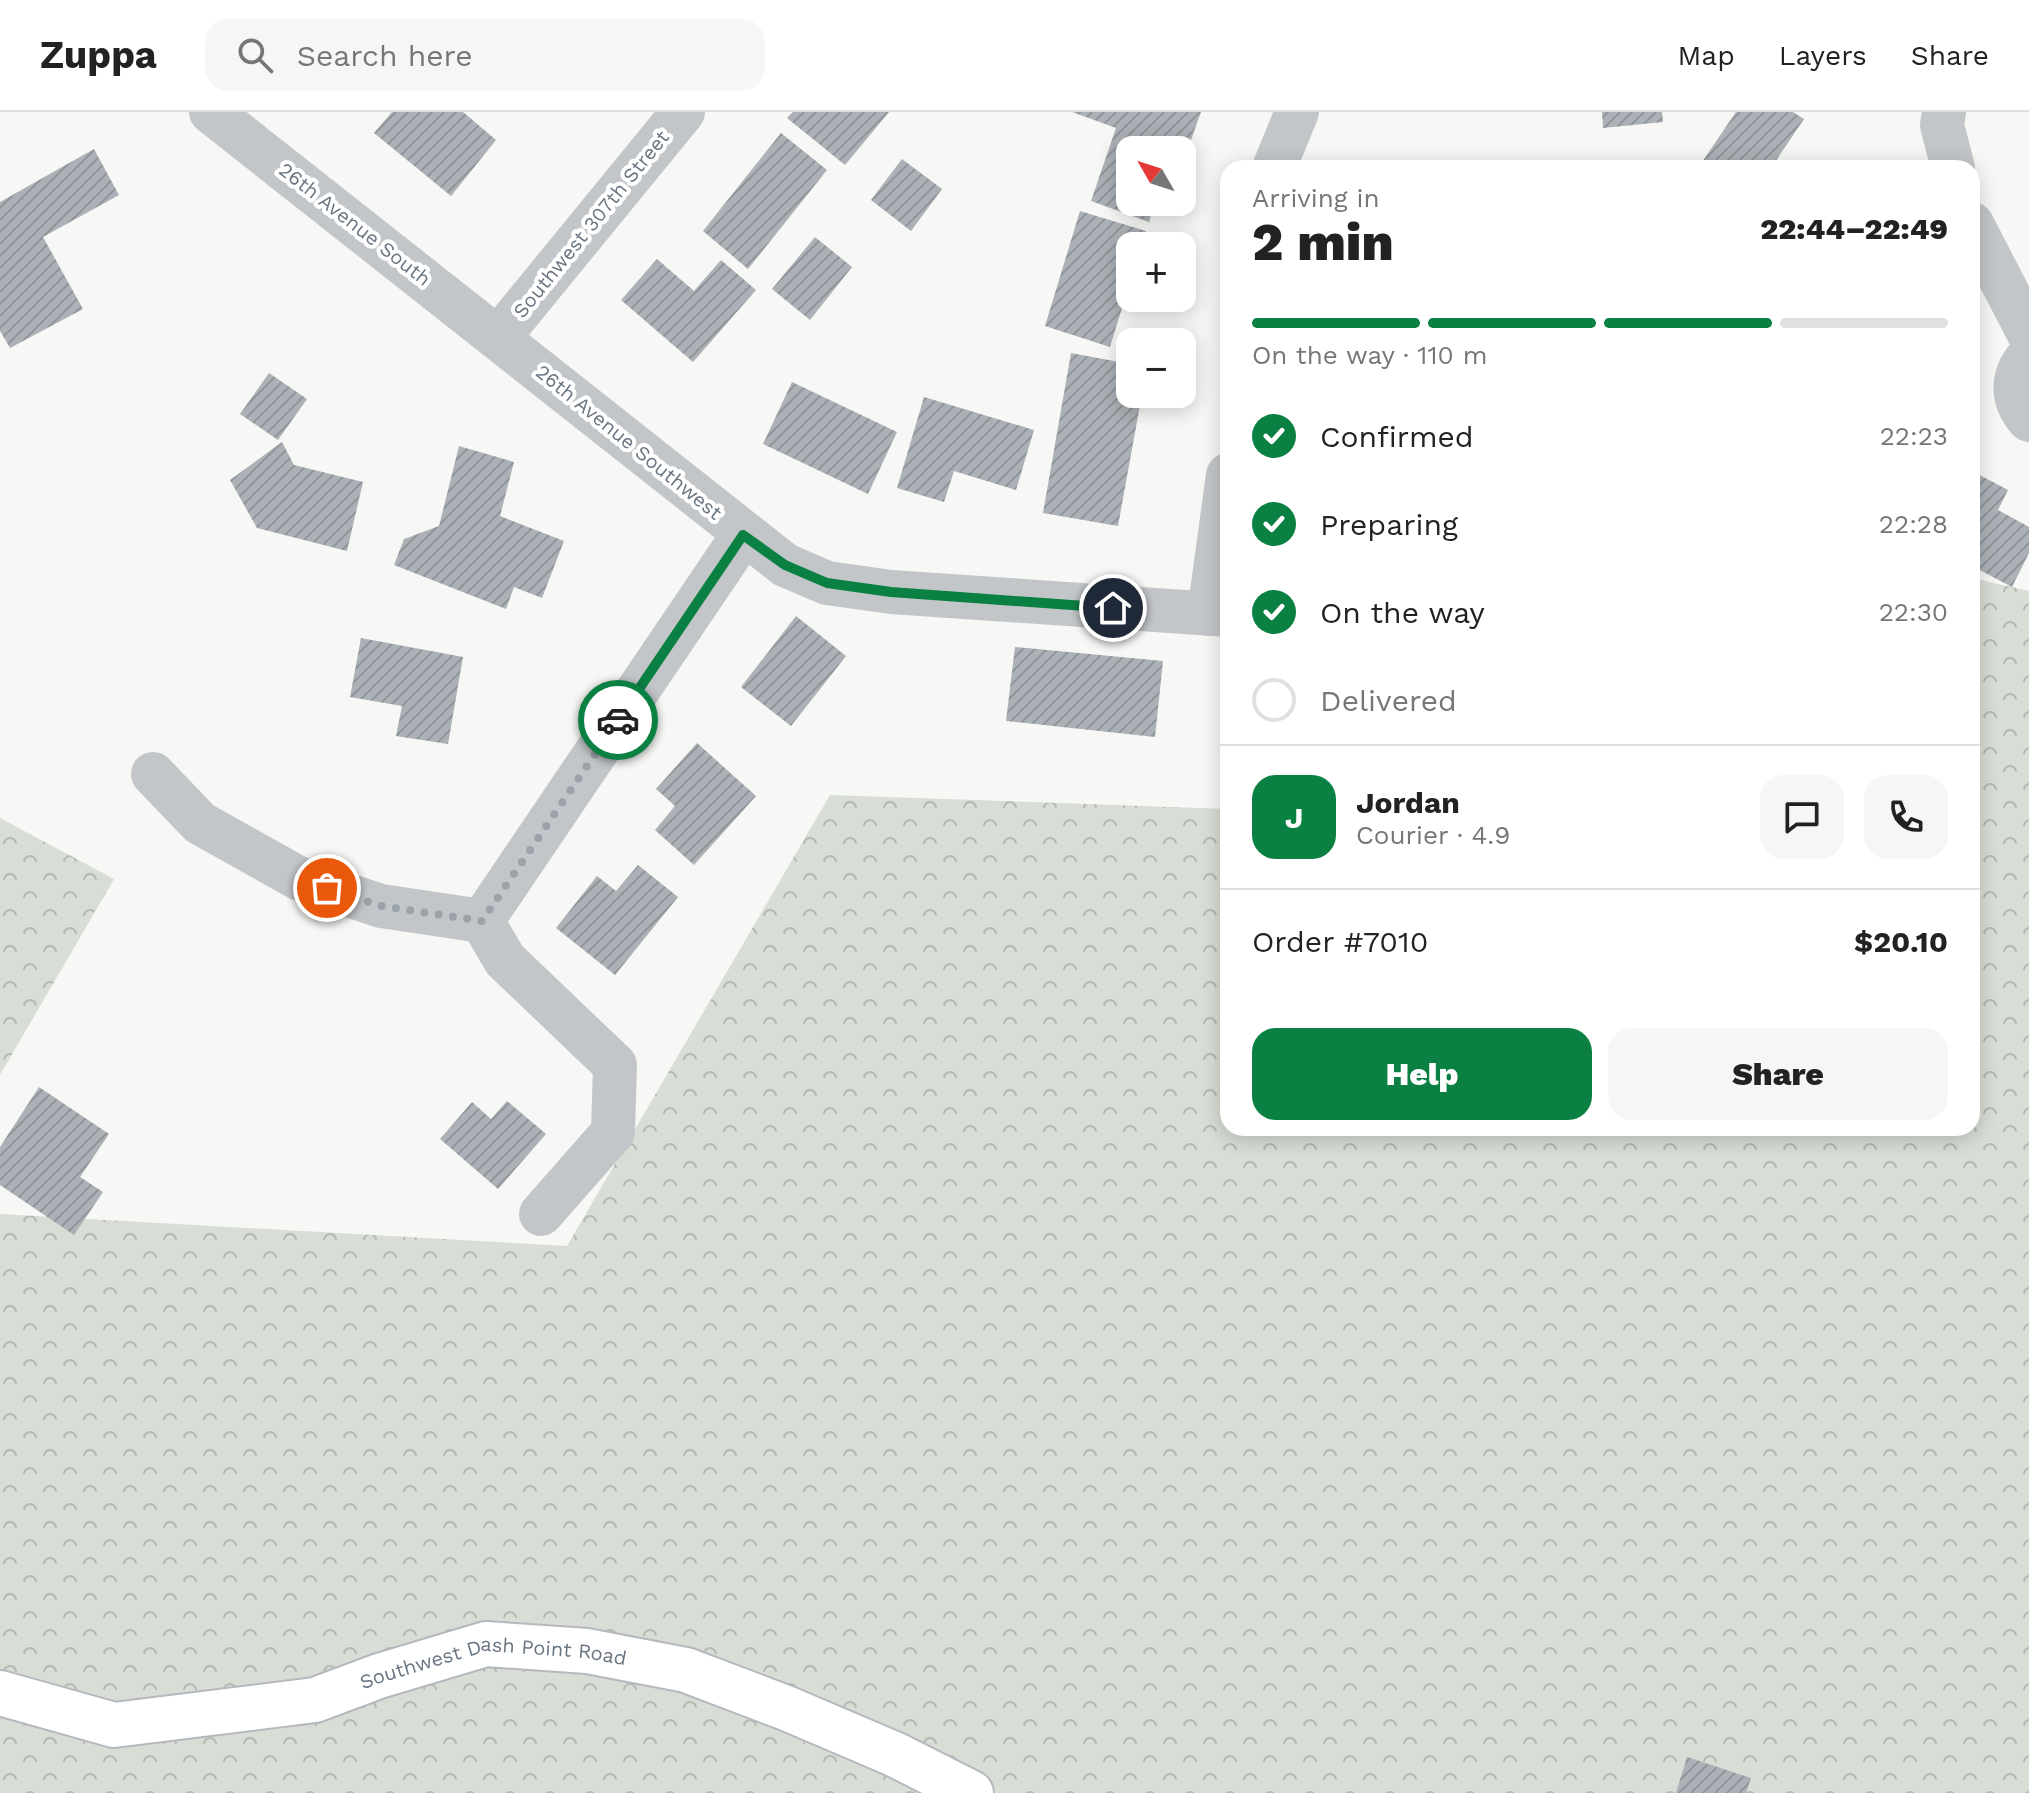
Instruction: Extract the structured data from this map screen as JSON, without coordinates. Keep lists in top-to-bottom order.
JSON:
{
  "streets": {
    "main road": ["Southwest Dash Point Road"],
    "street": ["26th Avenue South", "Southwest 307th Street", "26th Avenue Southwest"]
  },
  "crossings": [
    ["26th Avenue South", "Southwest 307th Street"],
    ["26th Avenue South", "26th Avenue Southwest"],
    ["Southwest 307th Street", "26th Avenue Southwest"]
  ],
  "north": "top left",
  "page": {
    "header": "Zuppa",
    "search": "Search here",
    "nav": ["Map", "Layers", "Share"],
    "map_buttons": ["+", "−"],
    "heading": ["2 min", "Arriving in", "22:44–22:49"],
    "panel": [
      "Jordan",
      "Courier · 4.9",
      "Order #7010",
      "$20.10"
    ],
    "bar": "On the way · 110 m",
    "list": [
      ["Confirmed", "22:23"],
      ["Preparing", "22:28"],
      ["On the way", "22:30"],
      "Delivered"
    ],
    "round": "J",
    "buttons": ["Help", "Share"]
  }
}
